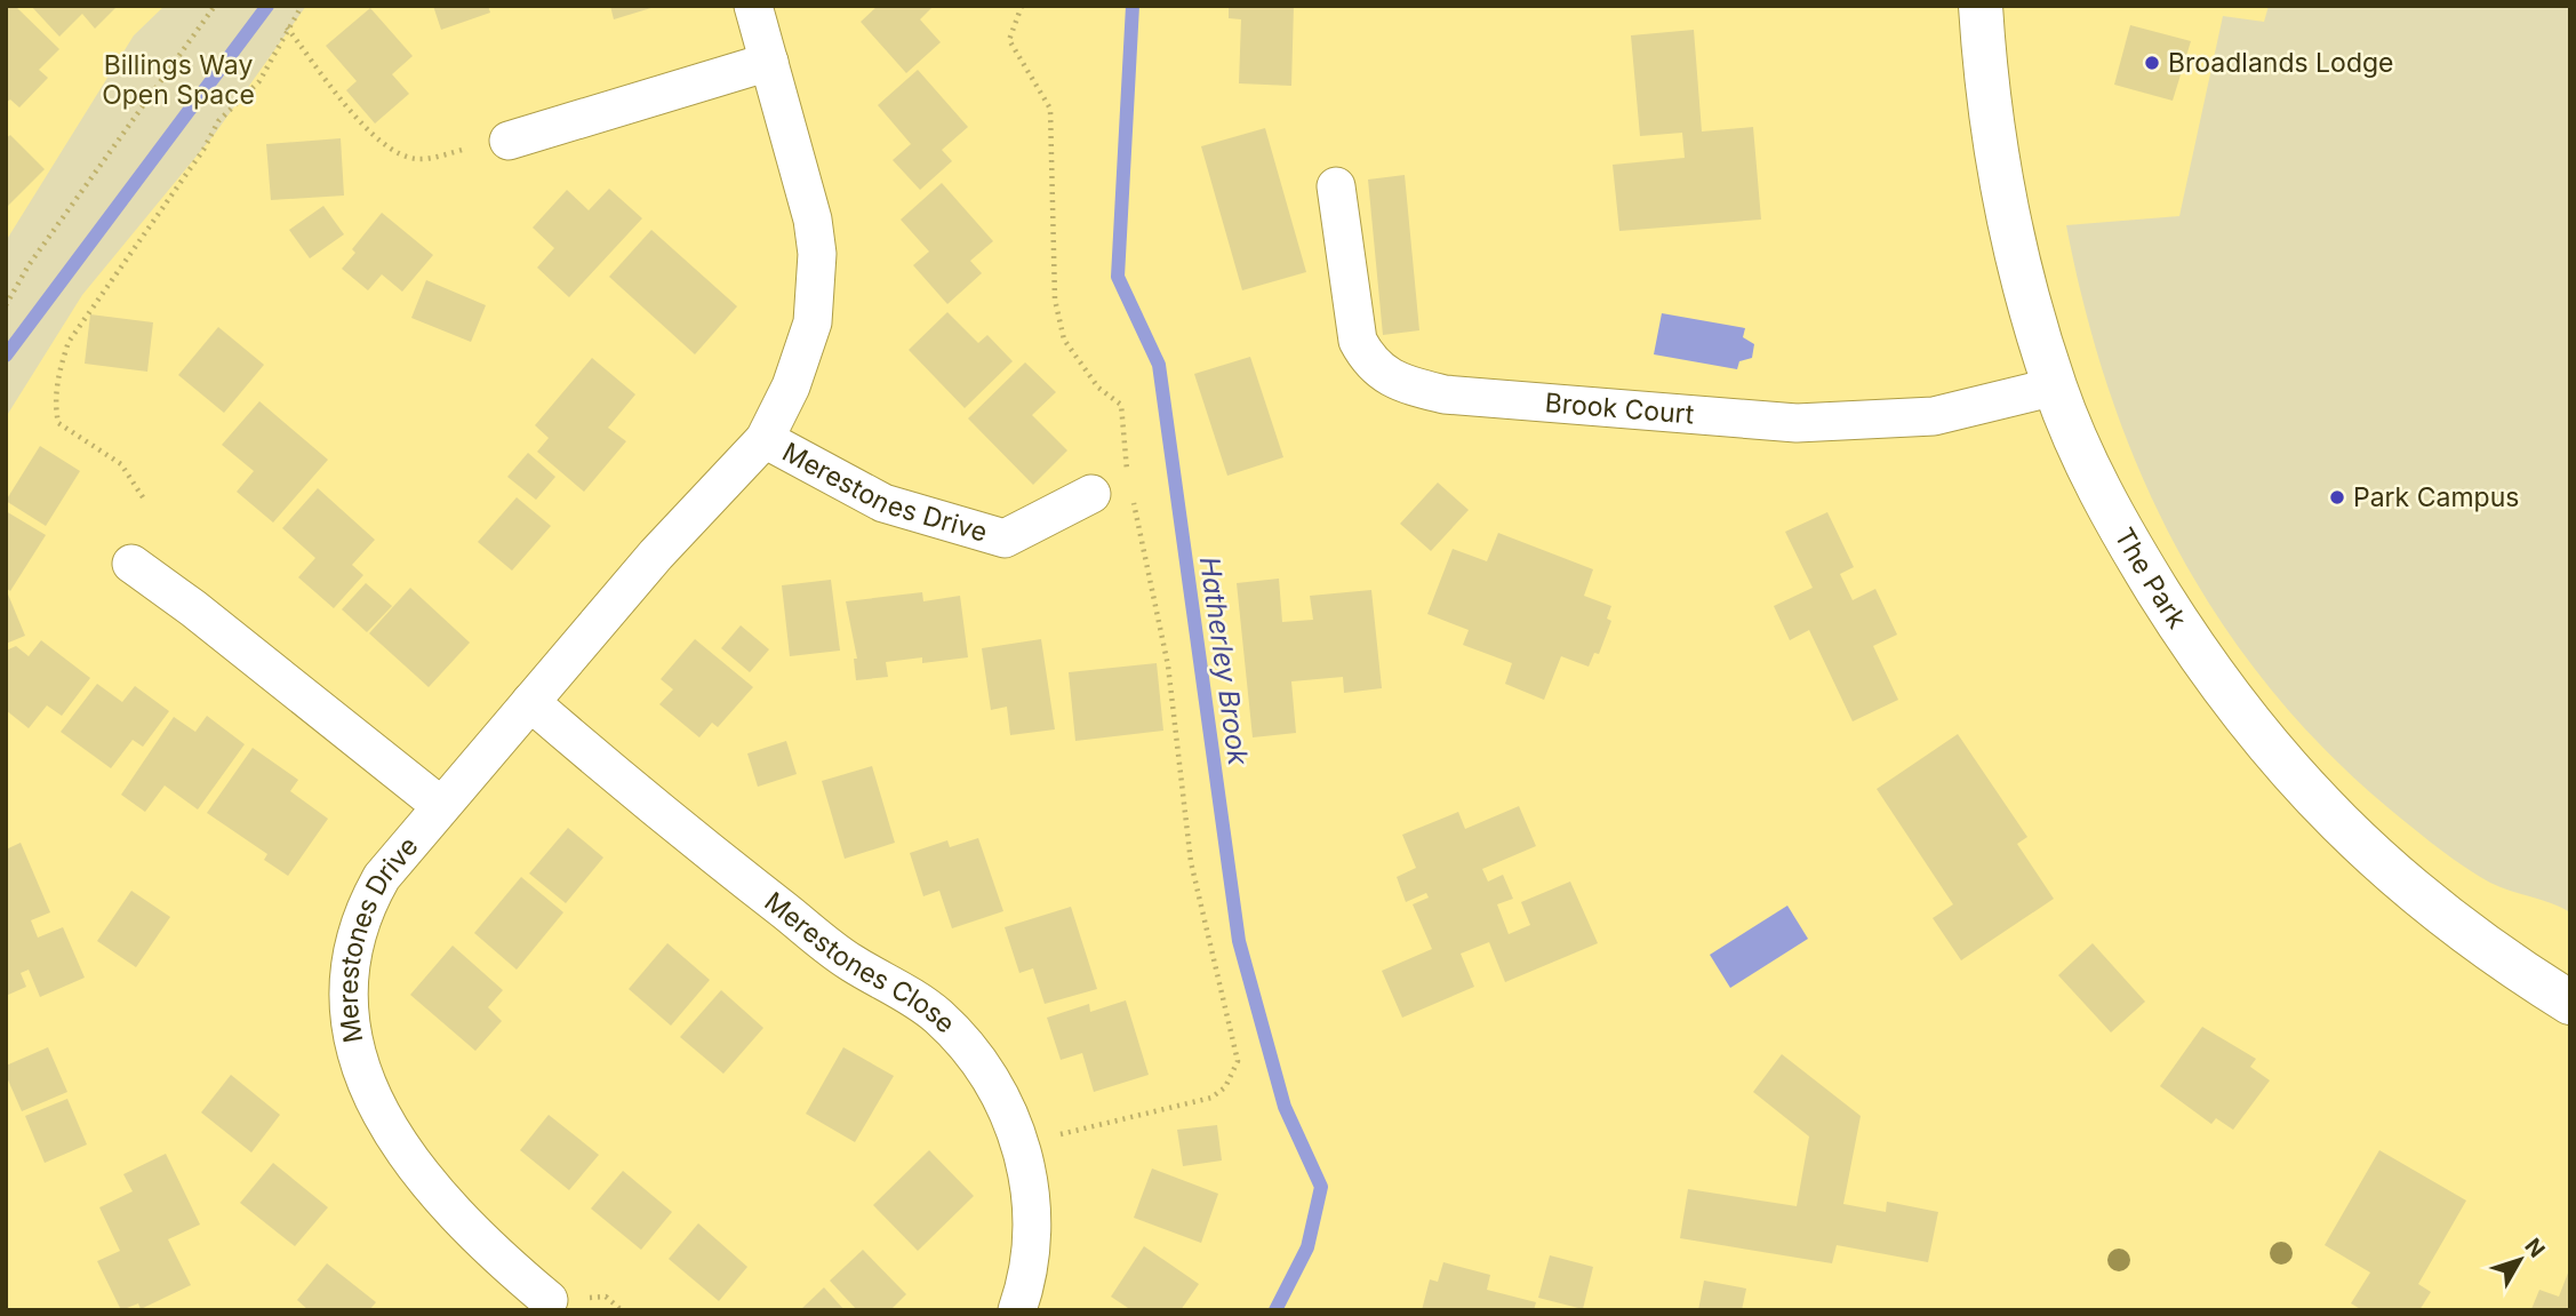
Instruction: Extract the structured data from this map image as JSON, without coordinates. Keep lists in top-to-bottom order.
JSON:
{
  "streets": {
    "street": [
      "Brook Court",
      "Merestones Drive",
      "The Park",
      "Merestones Close"
    ]
  },
  "crossings": [
    ["Brook Court", "The Park"],
    ["Merestones Drive", "Merestones Close"]
  ],
  "water": ["Hatherley Brook"],
  "parks": ["Billings Way Open Space"],
  "places": ["Broadlands Lodge", "Park Campus"],
  "north": "top right"
}
